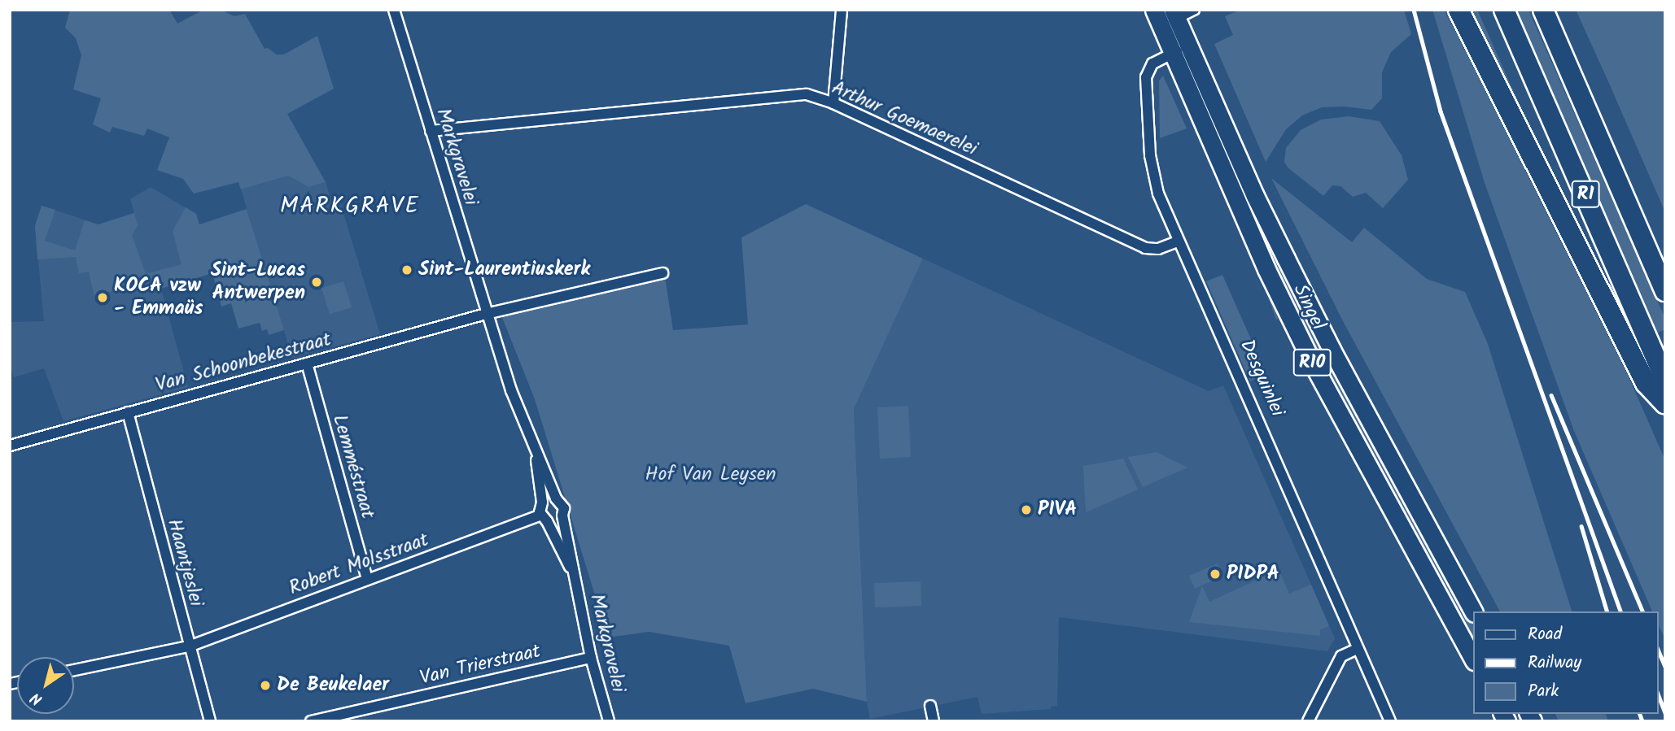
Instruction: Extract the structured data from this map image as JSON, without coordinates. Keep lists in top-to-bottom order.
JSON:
{
  "streets": {
    "highway": ["R1"],
    "main road": ["Singel", "R10"],
    "street": [
      "Arthur Goemaerelei",
      "Markgravelei",
      "Van Schoonbekestraat",
      "Desguinlei",
      "Lemméstraat",
      "Haantjeslei",
      "Robert Molsstraat",
      "Van Trierstraat"
    ]
  },
  "crossings": [
    ["Arthur Goemaerelei", "Markgravelei"],
    ["Arthur Goemaerelei", "Desguinlei"],
    ["Markgravelei", "Van Schoonbekestraat"],
    ["Markgravelei", "Robert Molsstraat"],
    ["Markgravelei", "Van Trierstraat"],
    ["Singel", "R10"],
    ["Singel", "Desguinlei"],
    ["Van Schoonbekestraat", "Lemméstraat"],
    ["Van Schoonbekestraat", "Haantjeslei"],
    ["R10", "Desguinlei"],
    ["Lemméstraat", "Robert Molsstraat"],
    ["Haantjeslei", "Robert Molsstraat"]
  ],
  "districts": ["MARKGRAVE"],
  "parks": ["Hof Van Leysen"],
  "places": [
    "Sint-Laurentiuskerk",
    "Sint-Lucas Antwerpen",
    "KOCA vzw - Emmaüs",
    "PIVA",
    "PIDPA",
    "De Beukelaer"
  ],
  "legend": ["Road", "Railway", "Park"],
  "north": "bottom left"
}
